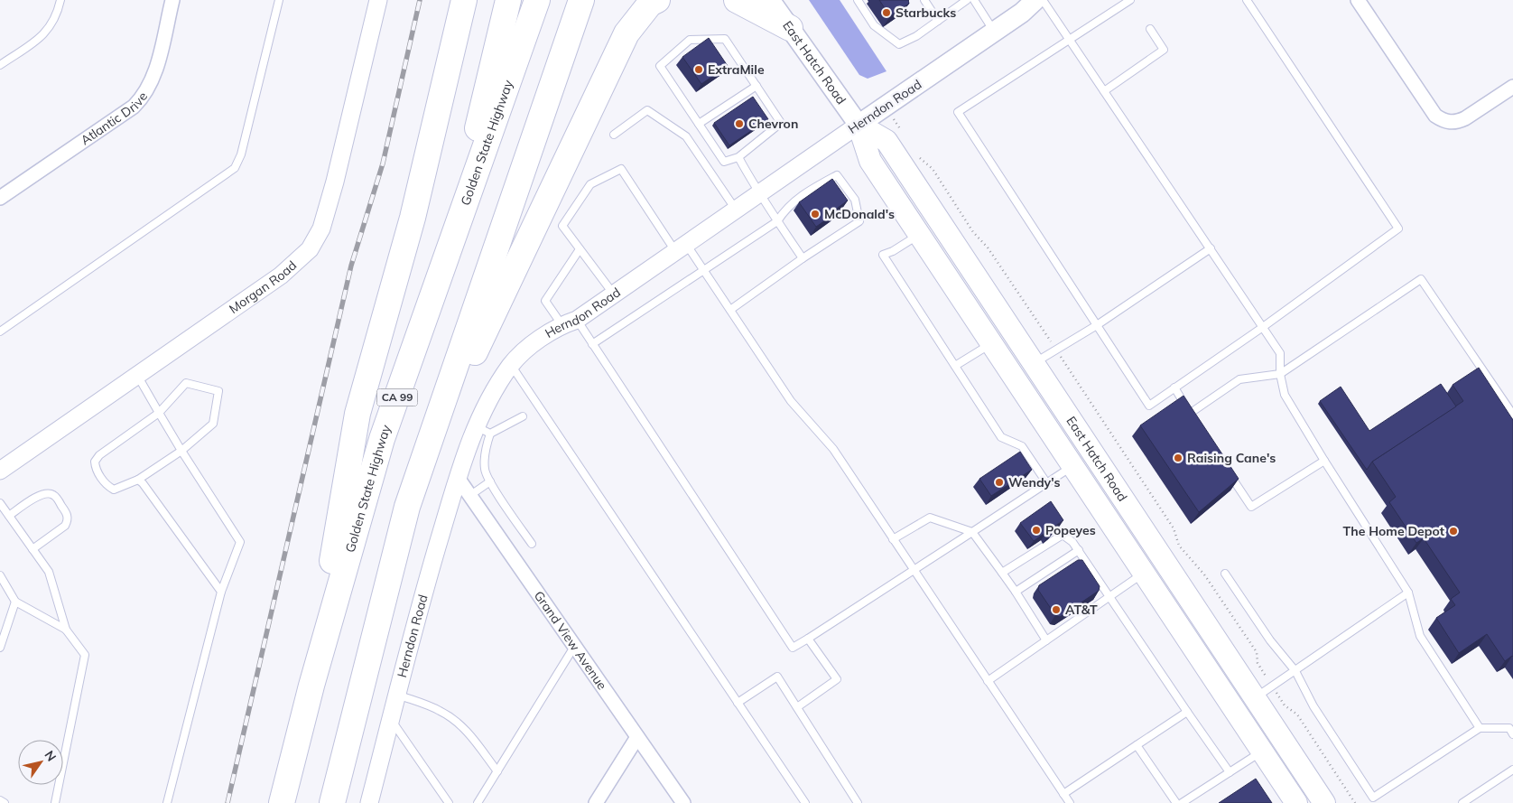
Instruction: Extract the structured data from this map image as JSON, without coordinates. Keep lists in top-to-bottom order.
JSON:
{
  "streets": {
    "highway": ["Golden State Highway", "CA 99"],
    "main road": ["East Hatch Road", "Herndon Road"],
    "street": ["Atlantic Drive", "Morgan Road", "Grand View Avenue"]
  },
  "crossings": [
    ["East Hatch Road", "Herndon Road"],
    ["Herndon Road", "Grand View Avenue"]
  ],
  "places": [
    "Starbucks",
    "ExtraMile",
    "Chevron",
    "McDonald's",
    "Raising Cane's",
    "Wendy's",
    "Popeyes",
    "The Home Depot",
    "AT&T"
  ],
  "north": "top right"
}
